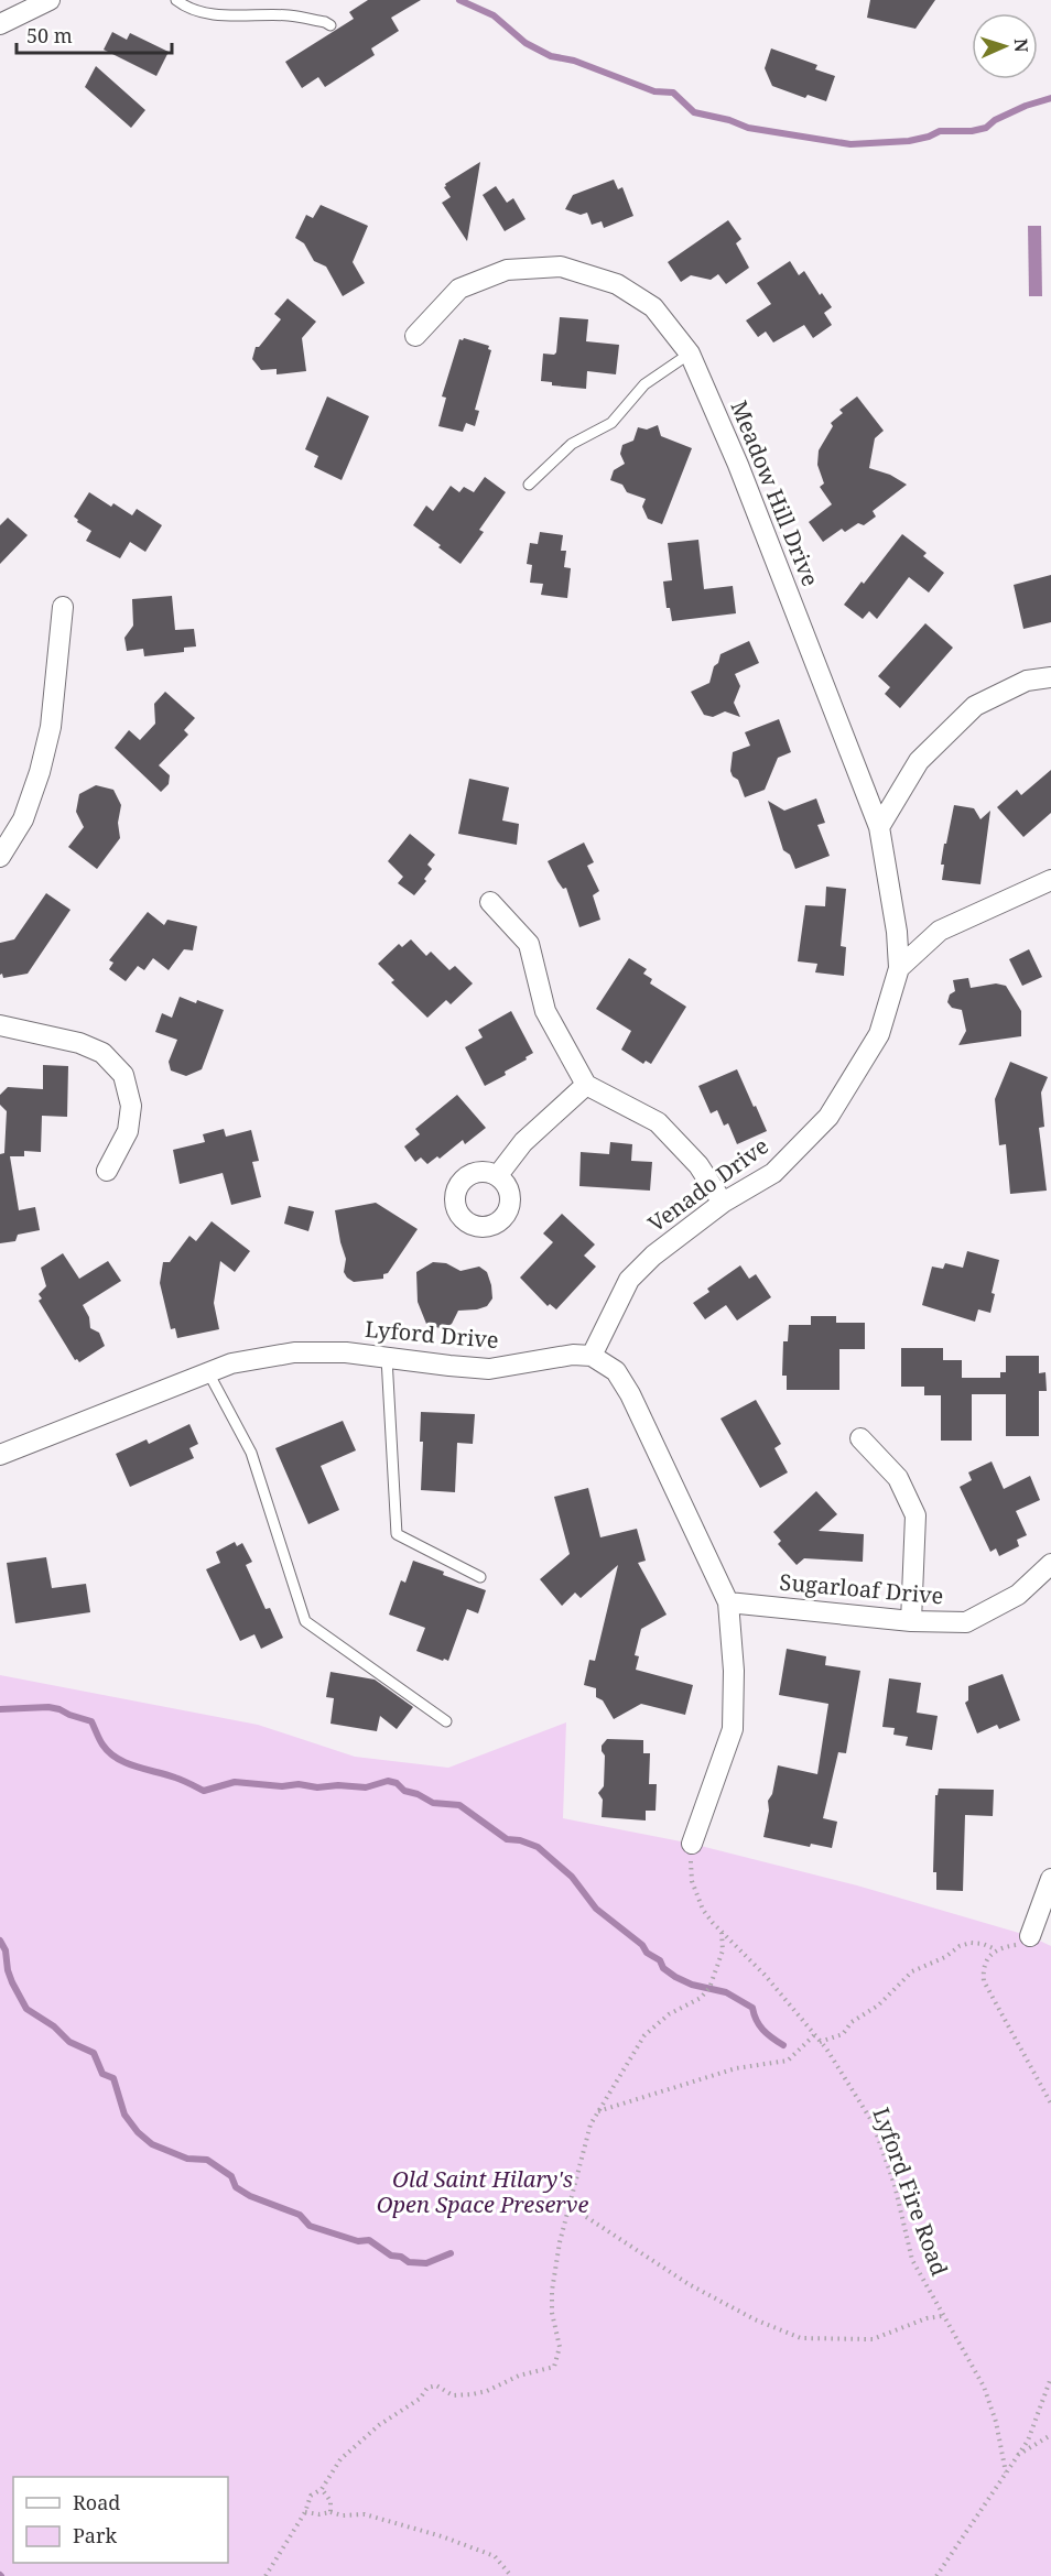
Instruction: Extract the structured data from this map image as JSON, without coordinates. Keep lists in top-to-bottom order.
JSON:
{
  "streets": {
    "street": [
      "Meadow Hill Drive",
      "Venado Drive",
      "Lyford Drive",
      "Sugarloaf Drive"
    ],
    "path": ["Lyford Fire Road"]
  },
  "crossings": [
    ["Meadow Hill Drive", "Venado Drive"],
    ["Venado Drive", "Lyford Drive"]
  ],
  "parks": ["Old Saint Hilary's Open Space Preserve"],
  "legend": ["Road", "Park"],
  "scale_bar": "50 m",
  "north": "right"
}
